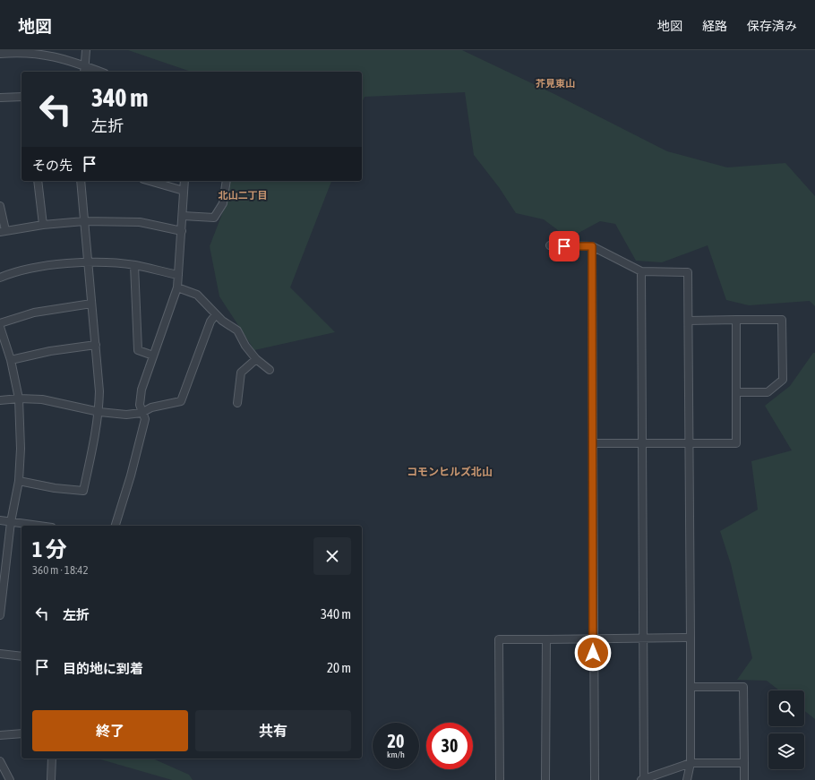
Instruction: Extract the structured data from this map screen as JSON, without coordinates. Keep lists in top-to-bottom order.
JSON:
{
  "districts": ["芥見東山", "北山二丁目", "コモンヒルズ北山"],
  "page": {
    "header": "地図",
    "nav": ["地図", "経路", "保存済み"],
    "turn": ["340 m", "左折"],
    "then": "その先",
    "heading": ["1 分", "360 m · 18:42"],
    "list": [
      {
        "name": "左折",
        "value": "340 m"
      },
      {
        "name": "目的地に到着",
        "value": "20 m"
      }
    ],
    "buttons": ["終了", "共有"],
    "speed": "20 km/h",
    "limit": "30"
  }
}
